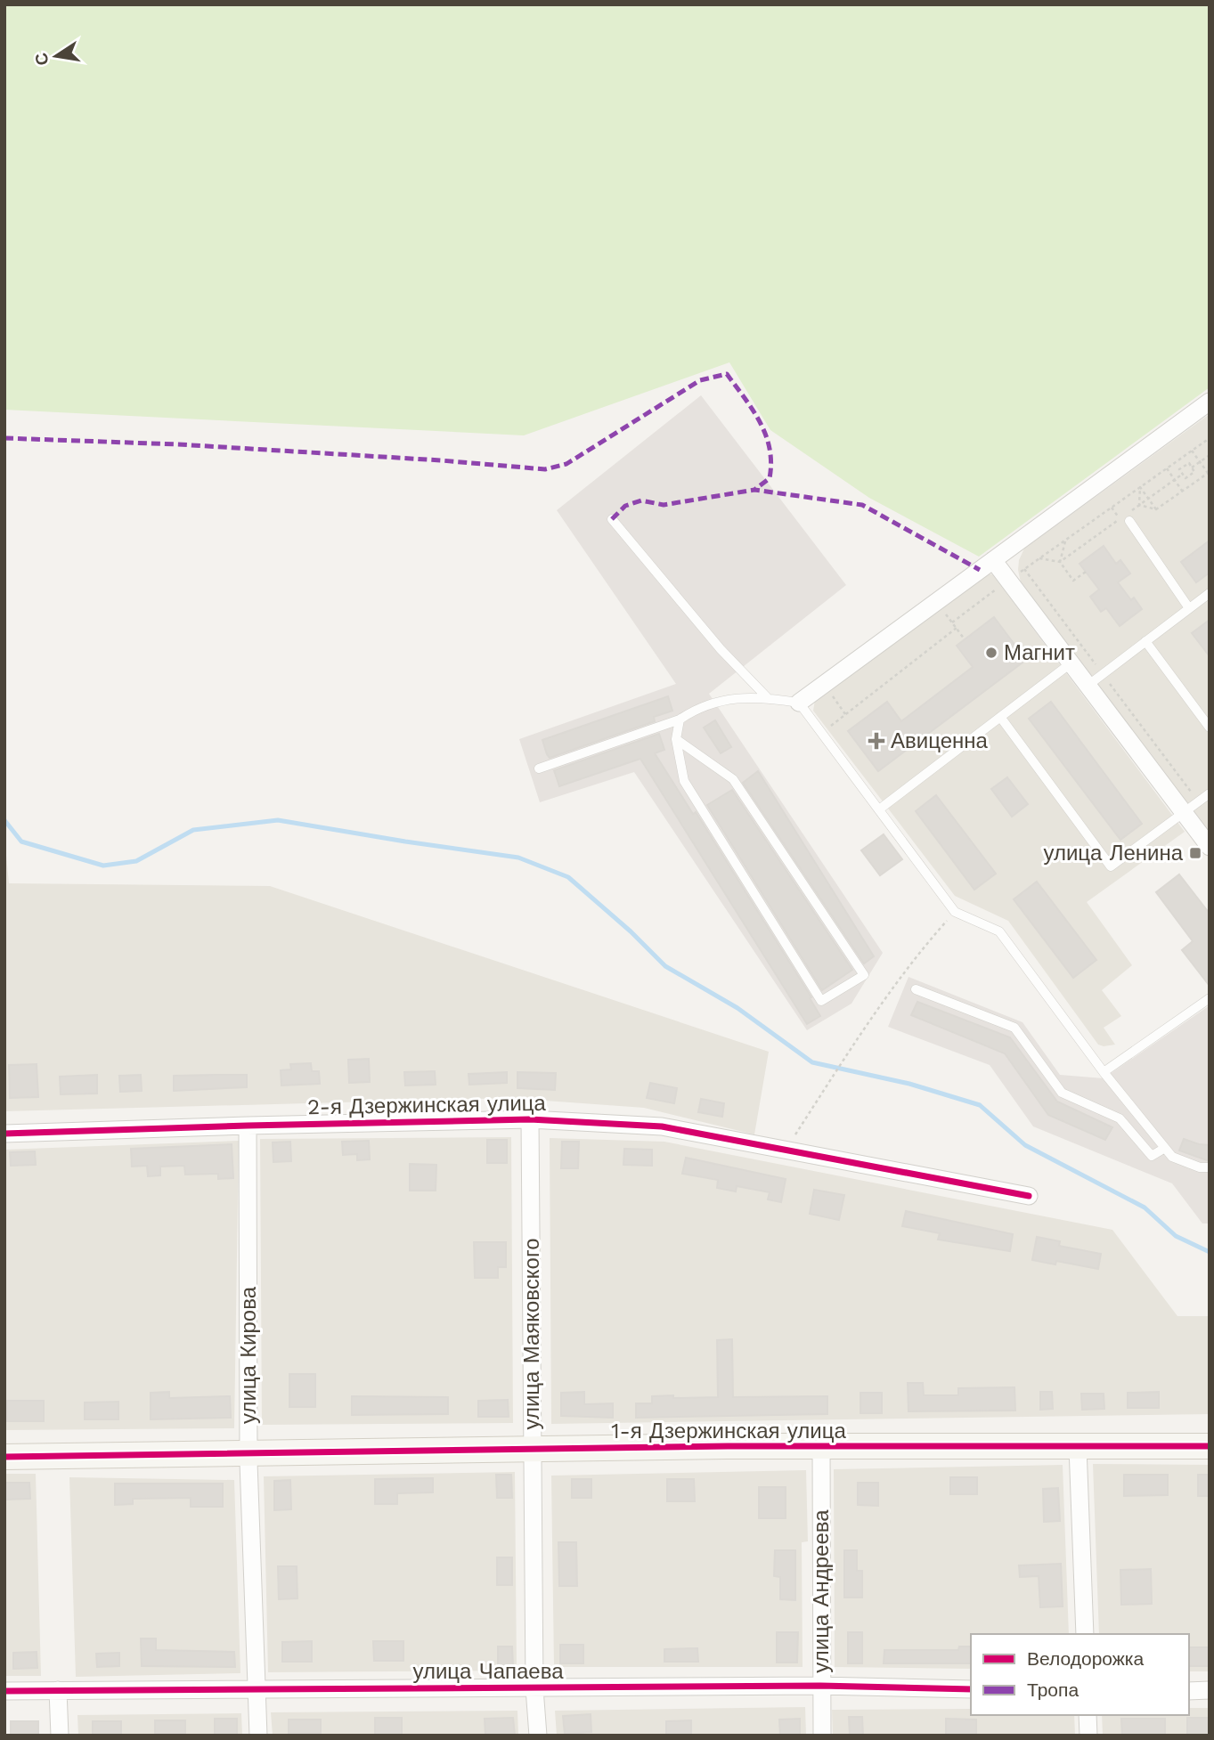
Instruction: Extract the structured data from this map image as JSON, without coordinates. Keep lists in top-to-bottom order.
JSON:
{
  "streets": {
    "street": [
      "2-я Дзержинская улица",
      "улица Маяковского",
      "улица Кирова",
      "1-я Дзержинская улица",
      "улица Андреева",
      "улица Чапаева"
    ]
  },
  "crossings": [
    ["2-я Дзержинская улица", "улица Маяковского"],
    ["2-я Дзержинская улица", "улица Кирова"],
    ["улица Маяковского", "1-я Дзержинская улица"],
    ["улица Маяковского", "улица Чапаева"],
    ["улица Кирова", "1-я Дзержинская улица"],
    ["улица Кирова", "улица Чапаева"],
    ["1-я Дзержинская улица", "улица Андреева"],
    ["улица Андреева", "улица Чапаева"]
  ],
  "places": {
    "other": ["Магнит"],
    "health": ["Авиценна"],
    "transit": ["улица Ленина"]
  },
  "legend": ["Велодорожка", "Тропа"],
  "north": "left"
}
